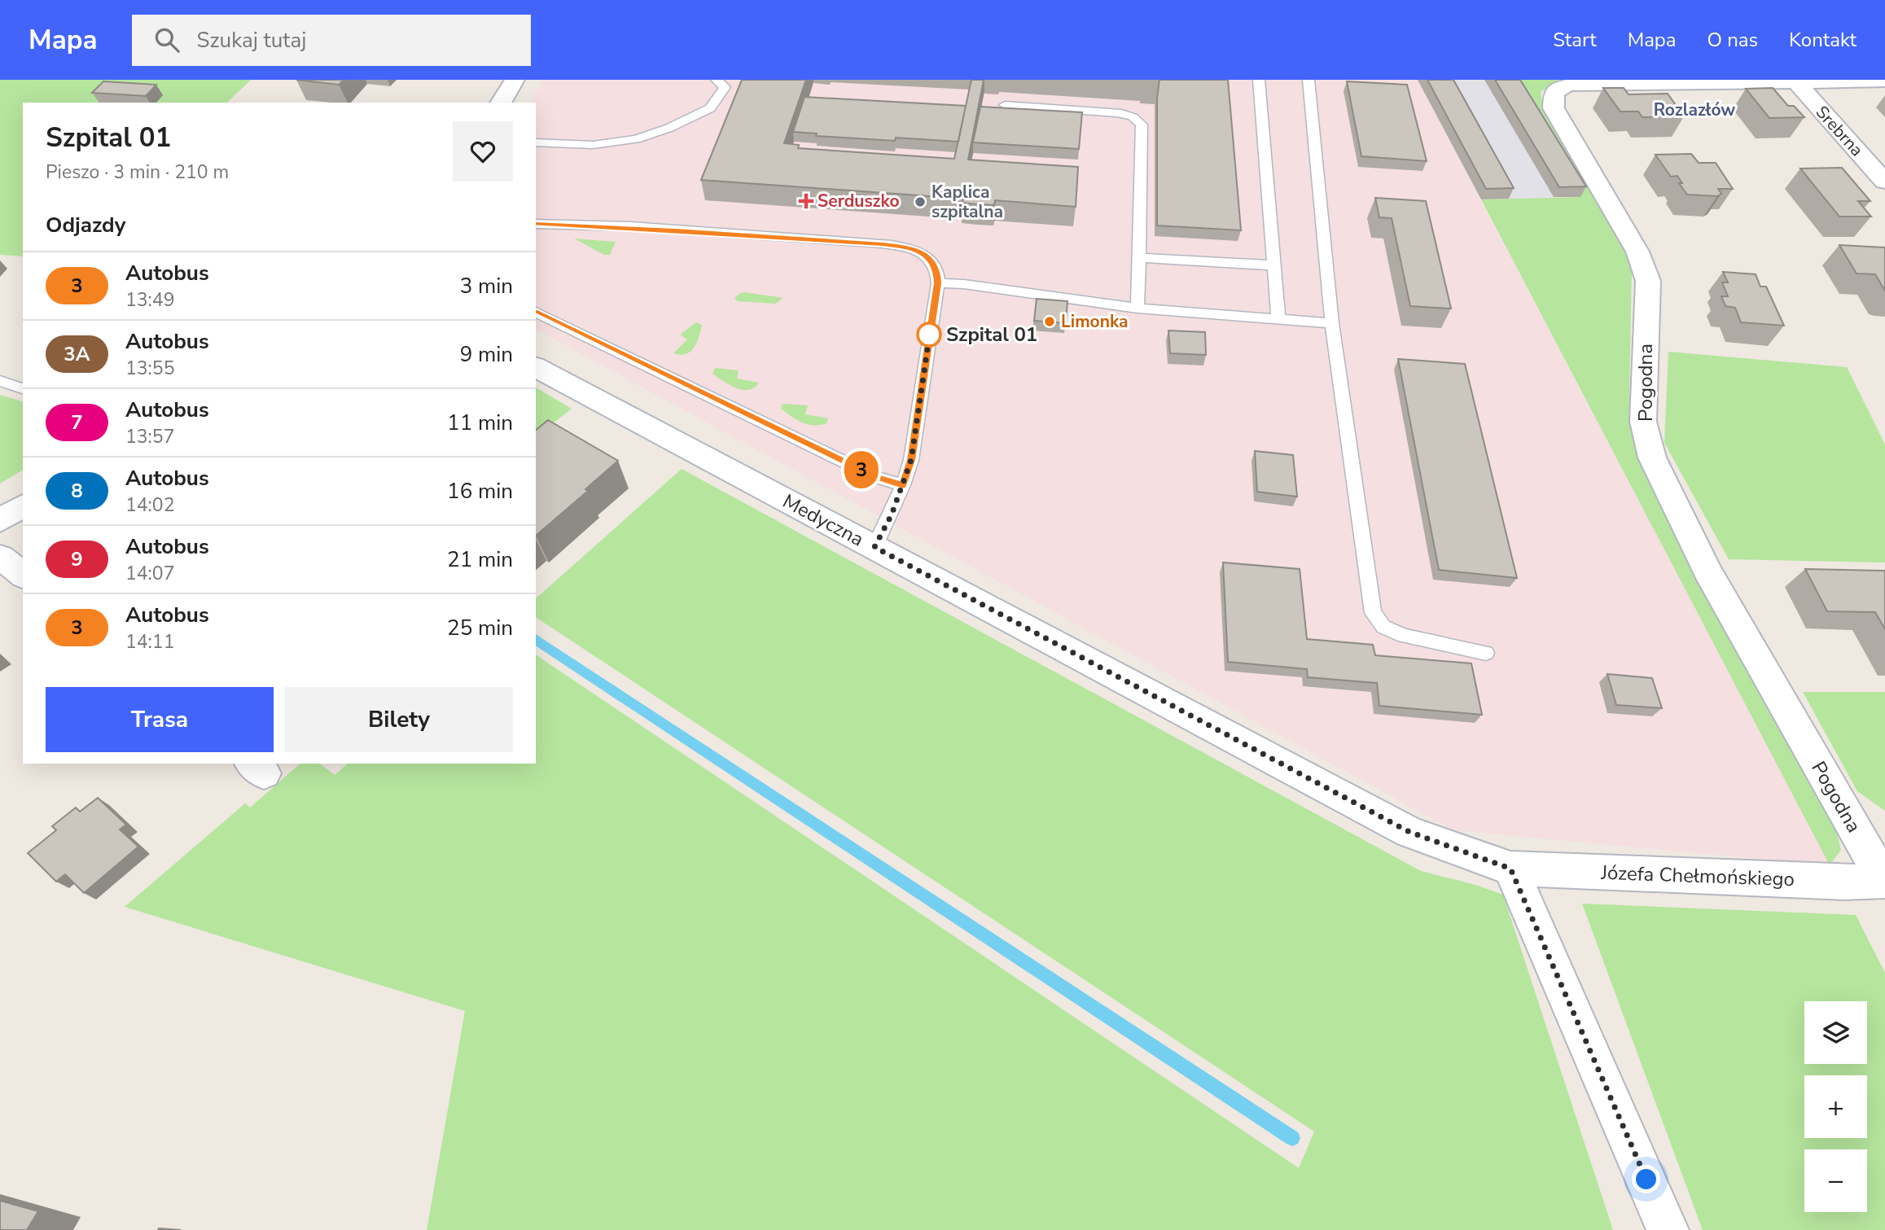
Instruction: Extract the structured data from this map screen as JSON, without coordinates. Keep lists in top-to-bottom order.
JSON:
{
  "streets": {
    "street": [
      "Srebrna",
      "Pogodna",
      "Medyczna",
      "Józefa Chełmońskiego"
    ]
  },
  "crossings": [
    ["Srebrna", "Pogodna"],
    ["Pogodna", "Józefa Chełmońskiego"],
    ["Medyczna", "Józefa Chełmońskiego"]
  ],
  "districts": ["Rozlazłów"],
  "places": {
    "health": ["Serduszko"],
    "other": ["Kaplica szpitalna", "Limonka", "Szpital 01"]
  },
  "lines": ["bus line 3"],
  "page": {
    "header": "Mapa",
    "search": "Szukaj tutaj",
    "nav": [
      "Start",
      "Mapa",
      "O nas",
      "Kontakt"
    ],
    "on_map": "3",
    "heading": [
      ["Szpital 01", "Pieszo · 3 min · 210 m"],
      "Odjazdy"
    ],
    "list": [
      {
        "mark": "3",
        "name": "Autobus",
        "note": "13:49",
        "value": "3 min"
      },
      {
        "mark": "3A",
        "name": "Autobus",
        "note": "13:55",
        "value": "9 min"
      },
      {
        "mark": "7",
        "name": "Autobus",
        "note": "13:57",
        "value": "11 min"
      },
      {
        "mark": "8",
        "name": "Autobus",
        "note": "14:02",
        "value": "16 min"
      },
      {
        "mark": "9",
        "name": "Autobus",
        "note": "14:07",
        "value": "21 min"
      },
      {
        "mark": "3",
        "name": "Autobus",
        "note": "14:11",
        "value": "25 min"
      }
    ],
    "buttons": ["Trasa", "Bilety"],
    "map_buttons": ["+", "−"]
  }
}
